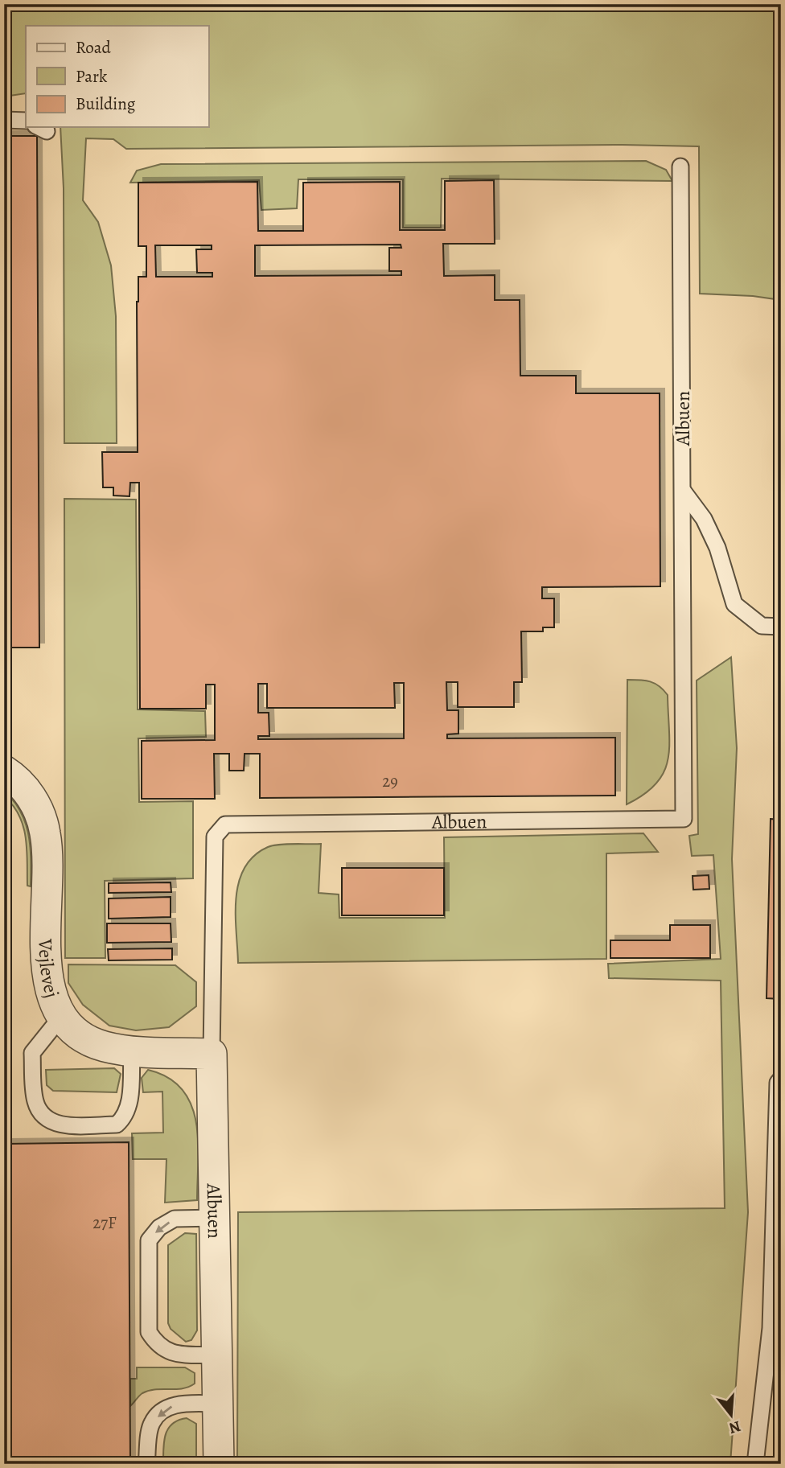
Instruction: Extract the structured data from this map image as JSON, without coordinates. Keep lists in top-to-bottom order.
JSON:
{
  "streets": {
    "street": ["Albuen", "Vejlevej"]
  },
  "crossings": [
    ["Albuen", "Vejlevej"]
  ],
  "house_numbers": ["29", "27F"],
  "legend": ["Road", "Park", "Building"],
  "north": "bottom"
}
